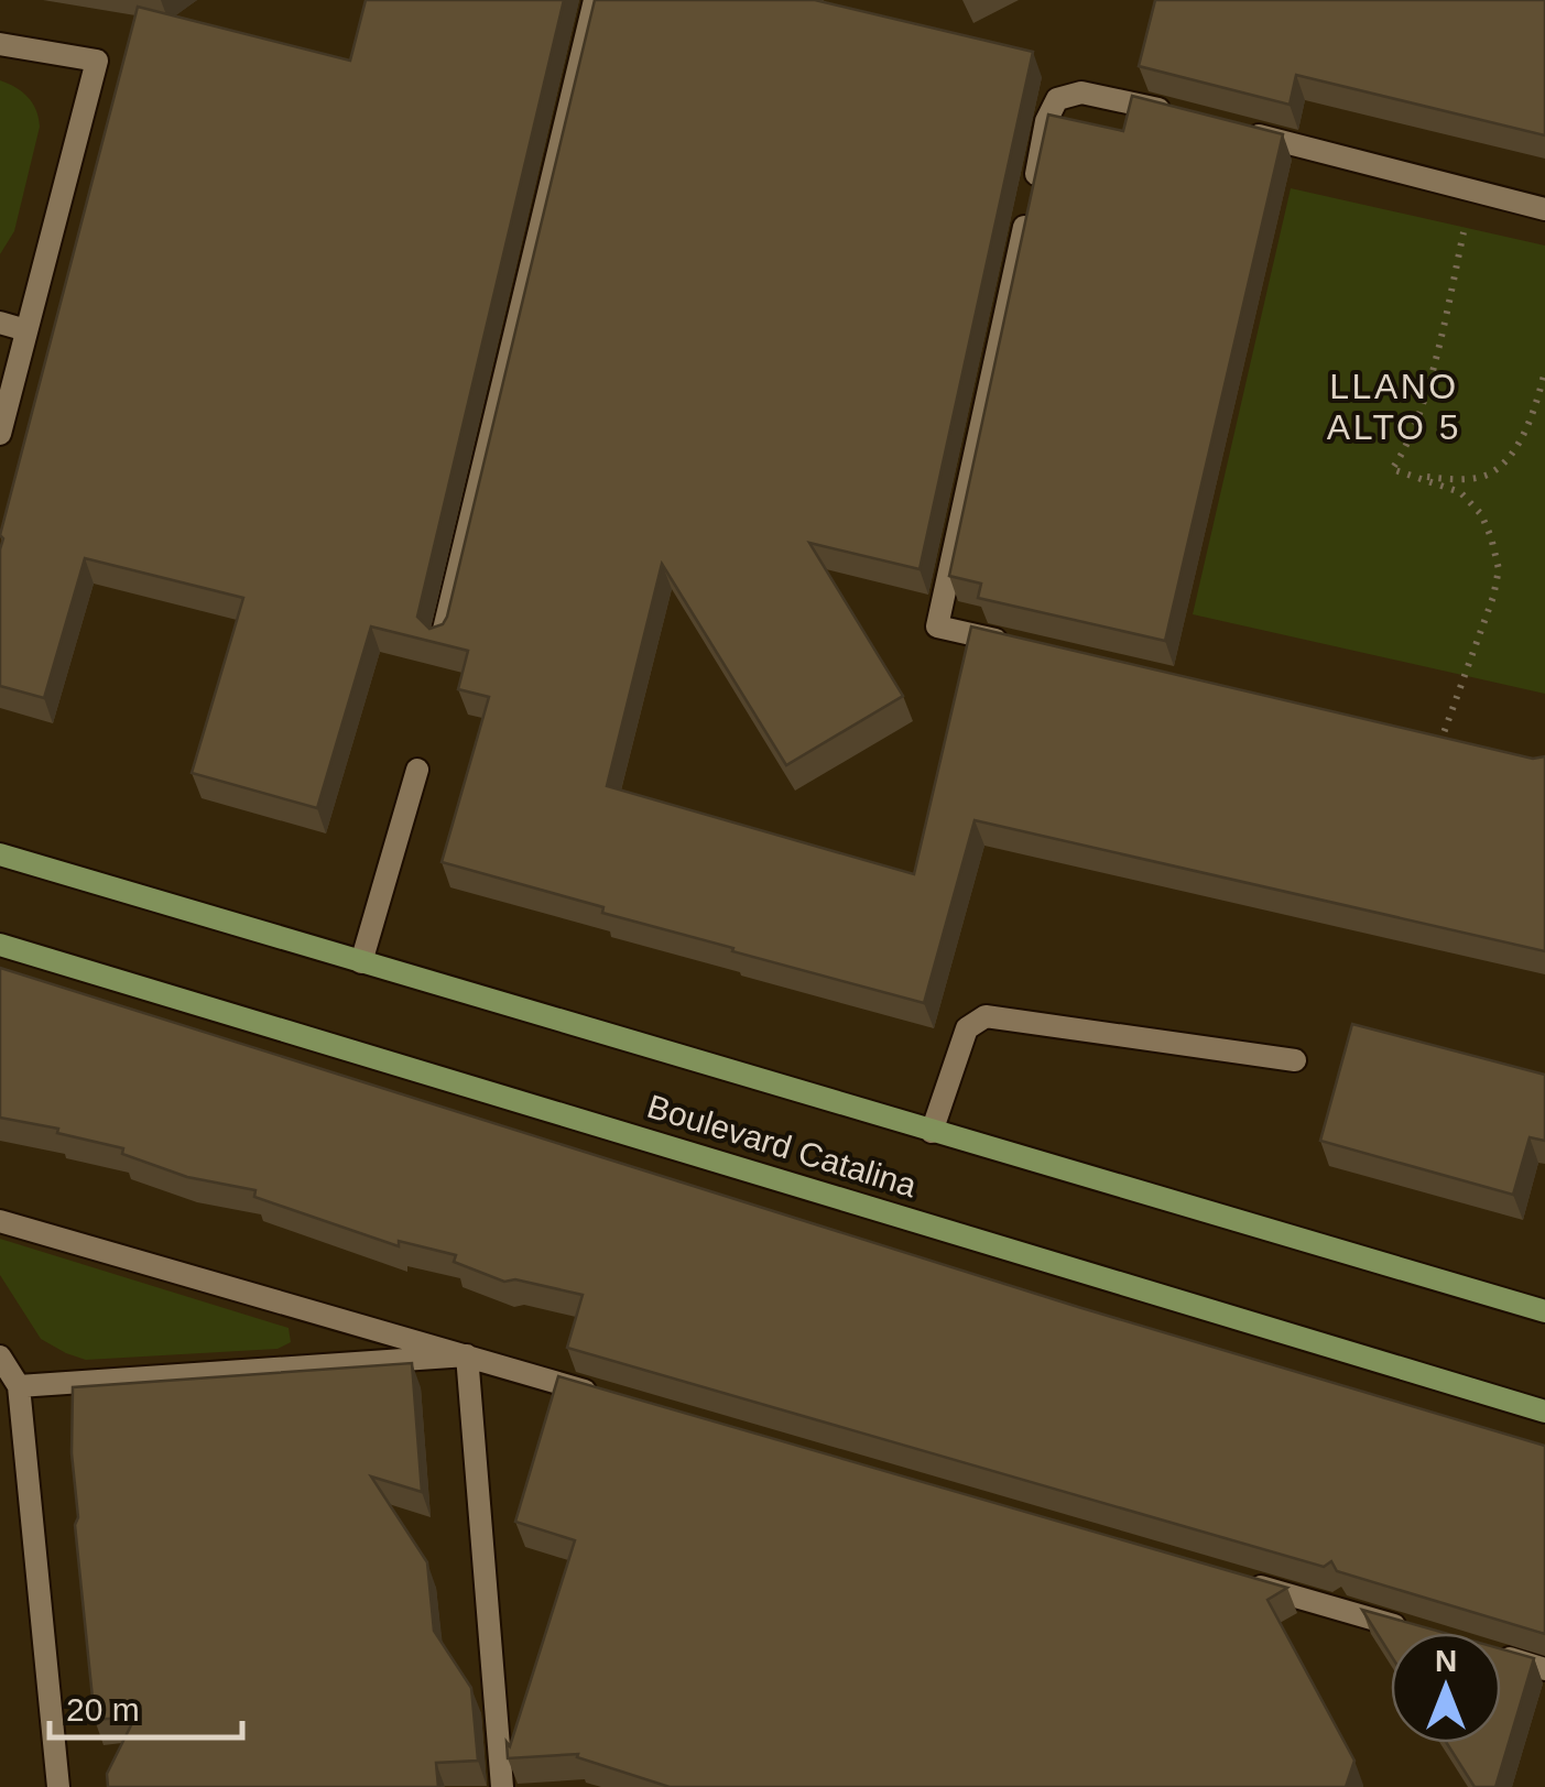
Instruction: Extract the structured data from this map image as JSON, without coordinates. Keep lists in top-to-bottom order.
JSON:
{
  "streets": {
    "street": ["Boulevard Catalina"]
  },
  "districts": ["LLANO ALTO 5"],
  "scale_bar": "20 m",
  "north": "top"
}
